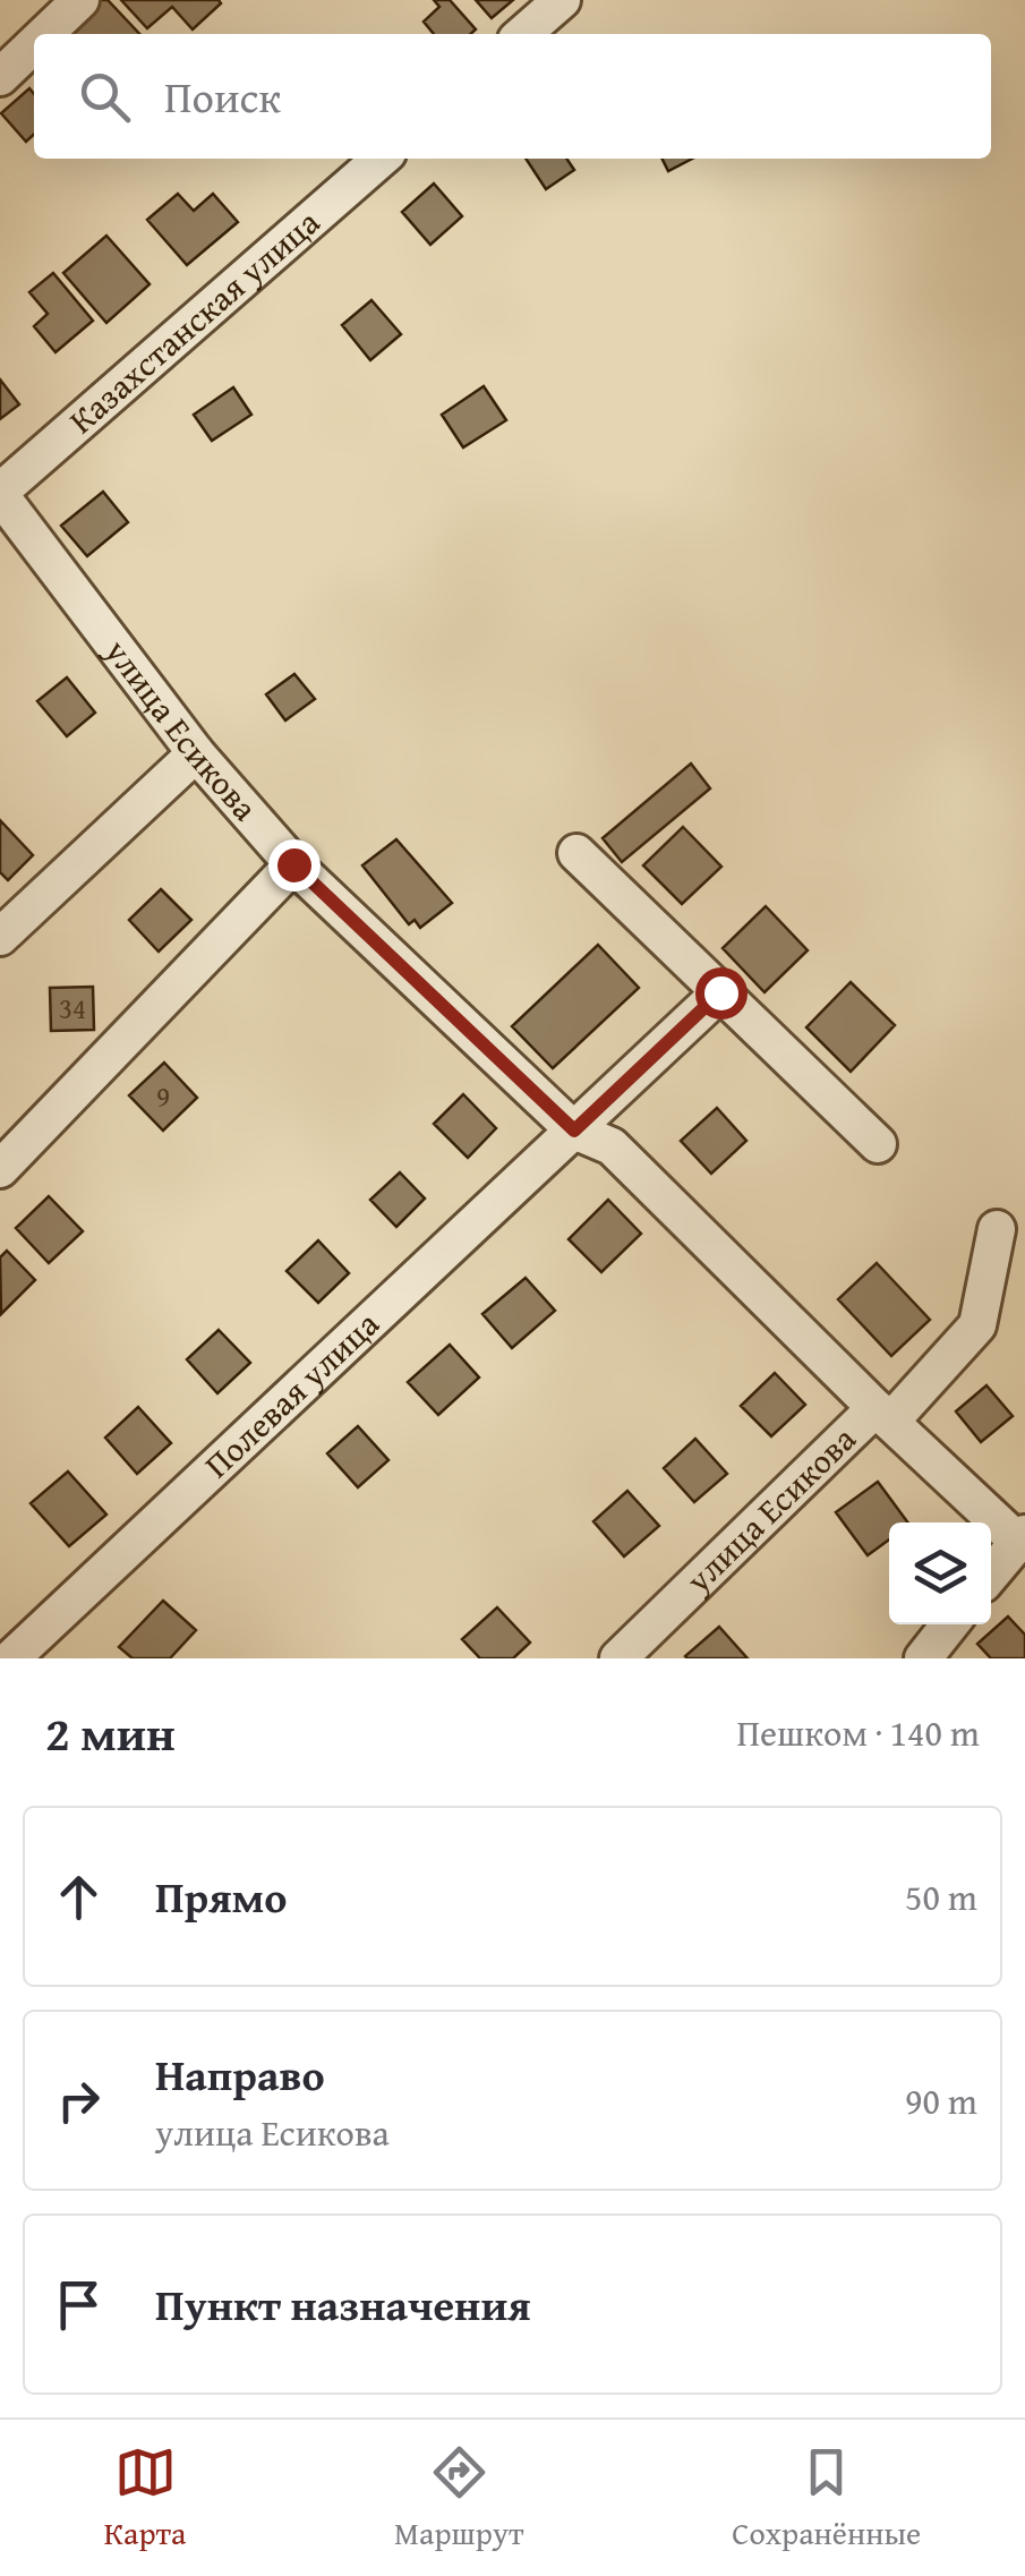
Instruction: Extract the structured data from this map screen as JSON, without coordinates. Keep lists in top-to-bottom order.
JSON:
{
  "streets": {
    "street": ["Казахстанская улица", "улица Есикова", "Полевая улица"]
  },
  "crossings": [
    ["Казахстанская улица", "улица Есикова"],
    ["улица Есикова", "Полевая улица"]
  ],
  "house_numbers": ["34", "9"],
  "page": {
    "search": "Поиск",
    "heading": ["2 мин", "Пешком · 140 m"],
    "list": [
      ["Прямо", "50 m"],
      ["Направо", "улица Есикова", "90 m"],
      "Пункт назначения"
    ],
    "nav": ["Карта", "Маршрут", "Сохранённые"]
  }
}
